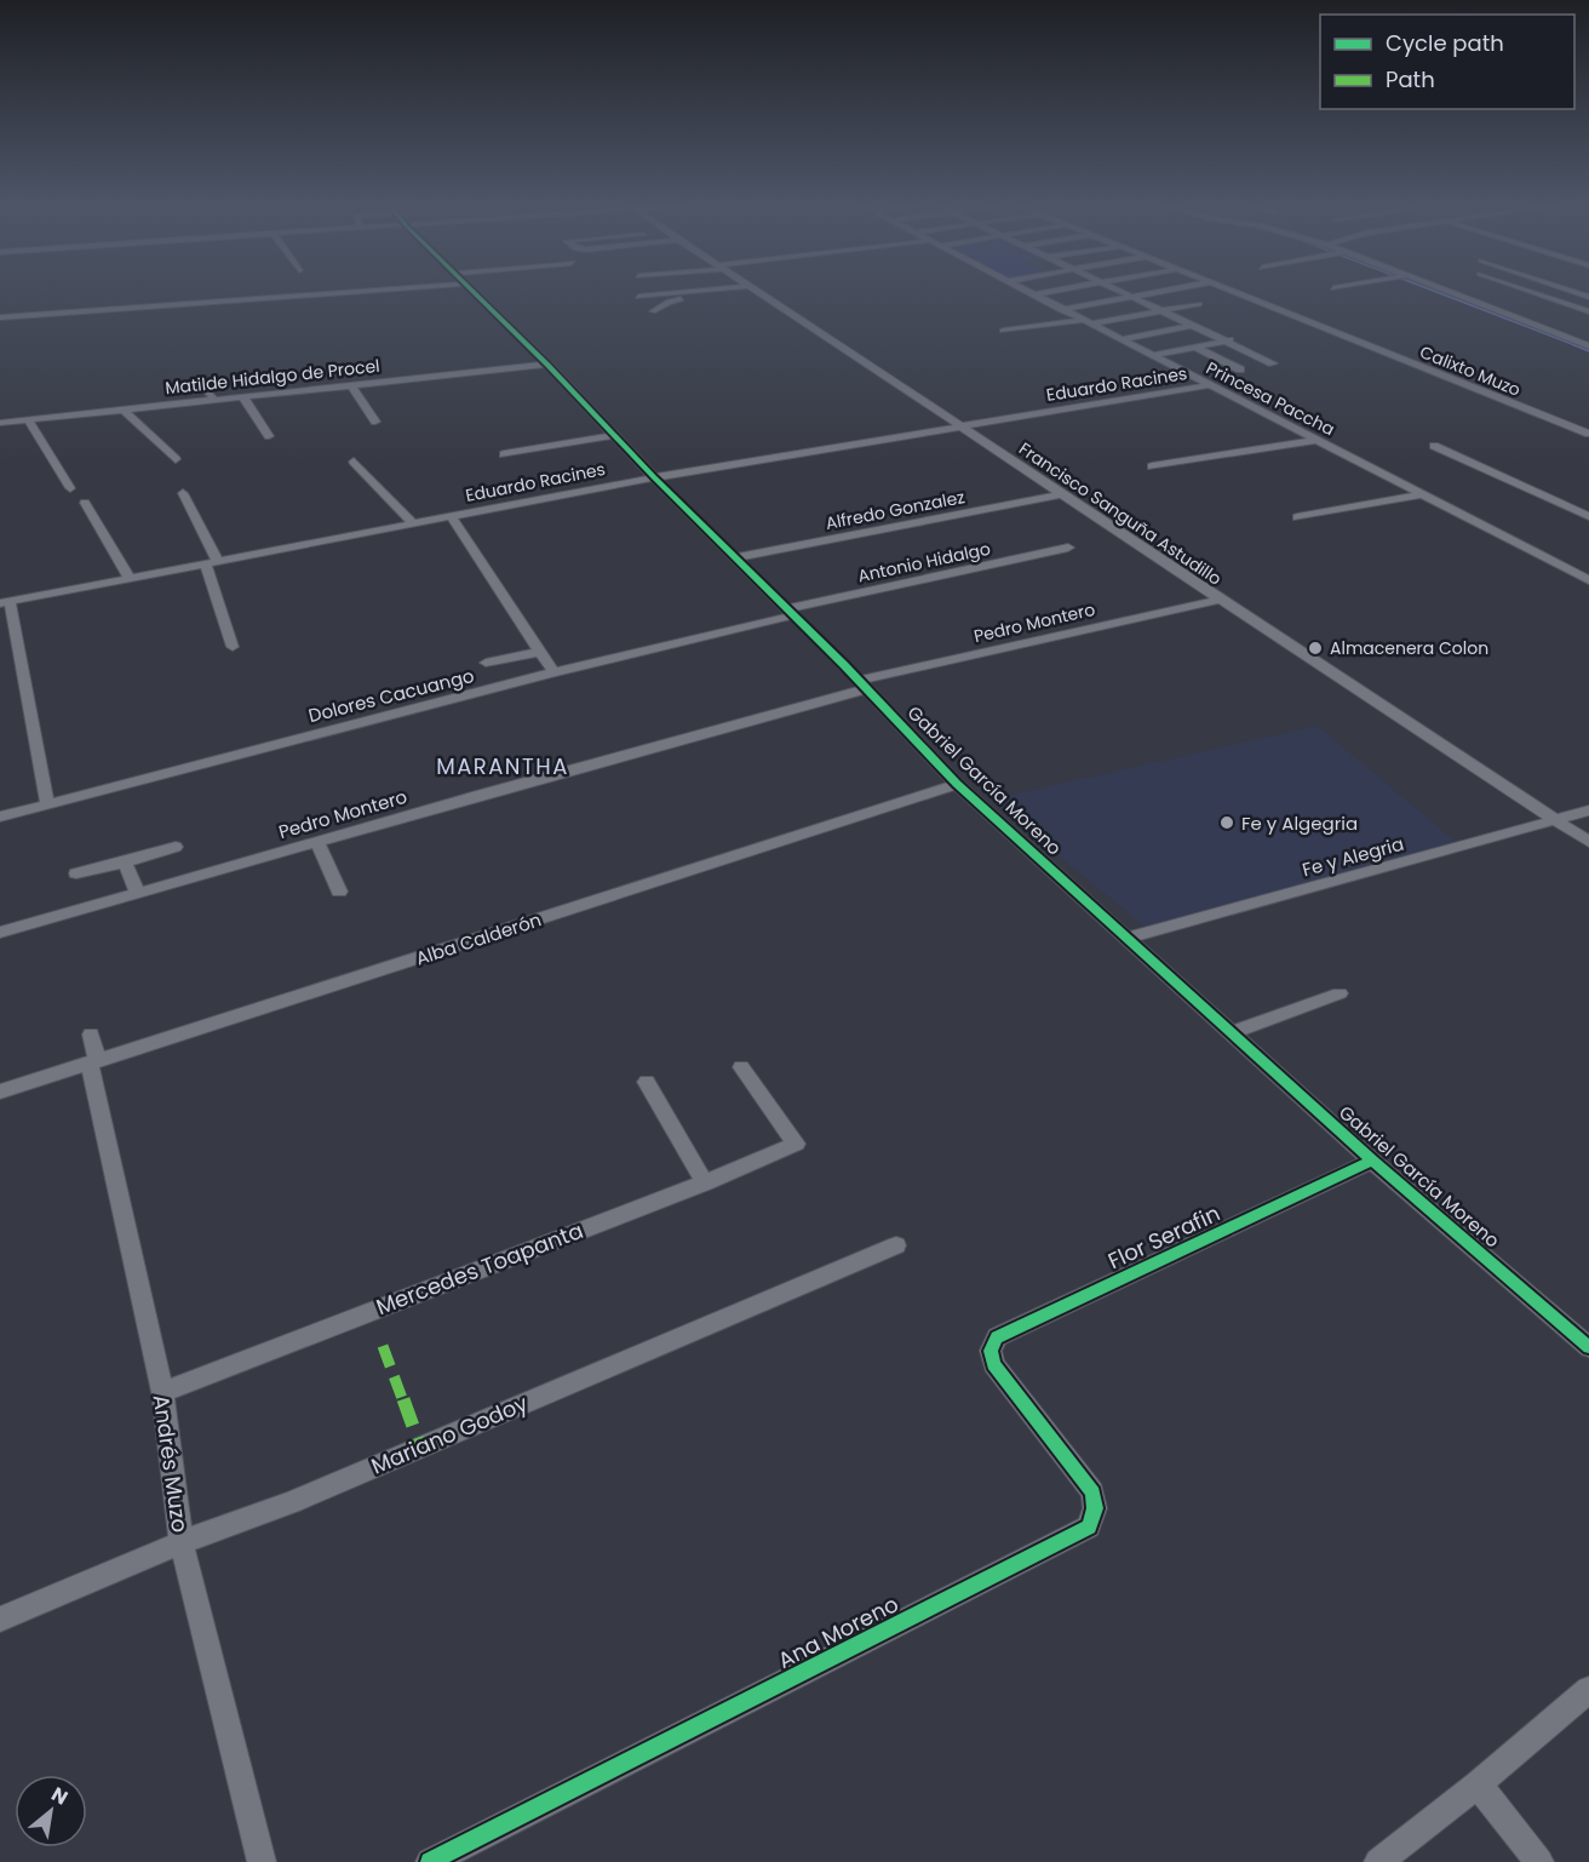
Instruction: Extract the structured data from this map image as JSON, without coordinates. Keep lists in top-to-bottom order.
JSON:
{
  "streets": {
    "street": [
      "Calixto Muzo",
      "Matilde Hidalgo de Procel",
      "Eduardo Racines",
      "Princesa Paccha",
      "Alfredo Gonzalez",
      "Francisco Sanguña Astudillo",
      "Antonio Hidalgo",
      "Pedro Montero",
      "Dolores Cacuango",
      "Gabriel García Moreno",
      "Fe y Alegria",
      "Alba Calderón",
      "Flor Serafin",
      "Mercedes Toapanta",
      "Mariano Godoy",
      "Andrés Muzo",
      "Ana Moreno"
    ]
  },
  "crossings": [
    ["Matilde Hidalgo de Procel", "Gabriel García Moreno"],
    ["Eduardo Racines", "Princesa Paccha"],
    ["Eduardo Racines", "Francisco Sanguña Astudillo"],
    ["Eduardo Racines", "Gabriel García Moreno"],
    ["Alfredo Gonzalez", "Francisco Sanguña Astudillo"],
    ["Alfredo Gonzalez", "Gabriel García Moreno"],
    ["Francisco Sanguña Astudillo", "Pedro Montero"],
    ["Francisco Sanguña Astudillo", "Fe y Alegria"],
    ["Antonio Hidalgo", "Dolores Cacuango"],
    ["Antonio Hidalgo", "Gabriel García Moreno"],
    ["Pedro Montero", "Gabriel García Moreno"],
    ["Dolores Cacuango", "Gabriel García Moreno"],
    ["Gabriel García Moreno", "Fe y Alegria"],
    ["Gabriel García Moreno", "Alba Calderón"],
    ["Gabriel García Moreno", "Flor Serafin"],
    ["Alba Calderón", "Andrés Muzo"],
    ["Flor Serafin", "Ana Moreno"],
    ["Mercedes Toapanta", "Andrés Muzo"],
    ["Mariano Godoy", "Andrés Muzo"]
  ],
  "districts": ["MARANTHA"],
  "places": ["Almacenera Colon", "Fe y Algegria"],
  "legend": ["Cycle path", "Path"],
  "north": "top right"
}
